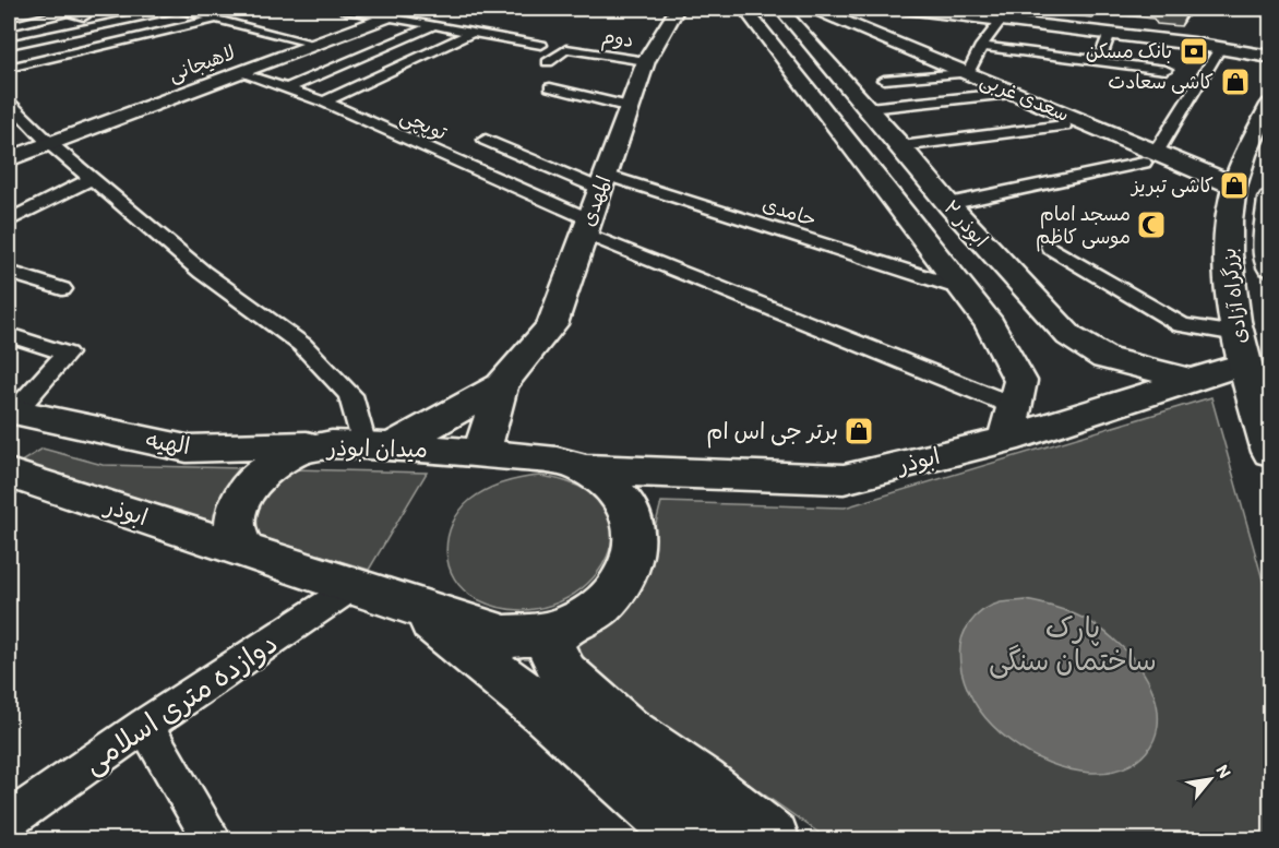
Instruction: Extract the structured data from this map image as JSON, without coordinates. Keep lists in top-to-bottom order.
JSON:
{
  "streets": {
    "main road": [
      "لاهیجانی",
      "سعدی غربی",
      "المهدی",
      "ابوذر ۲",
      "بزرگراه آزادی",
      "الهیه",
      "میدان ابوذر",
      "ابوذر"
    ],
    "street": [
      "دوم",
      "توپچی",
      "حامدی",
      "دوازده متری اسلامی"
    ]
  },
  "crossings": [
    ["دوم", "المهدی"],
    ["لاهیجانی", "توپچی"],
    ["سعدی غربی", "بزرگراه آزادی"],
    ["توپچی", "المهدی"],
    ["توپچی", "ابوذر"],
    ["المهدی", "حامدی"],
    ["المهدی", "الهیه"],
    ["المهدی", "میدان ابوذر"],
    ["ابوذر ۲", "ابوذر"],
    ["بزرگراه آزادی", "ابوذر"],
    ["الهیه", "میدان ابوذر"],
    ["میدان ابوذر", "ابوذر"],
    ["میدان ابوذر", "دوازده متری اسلامی"]
  ],
  "parks": ["پارک ساختمان سنگی"],
  "places": {
    "bank": ["بانک مسکن"],
    "shop": ["کاشی سعادت", "کاشی تبریز", "برتر جی اس ام"],
    "mosque": ["مسجد امام موسی کاظم"]
  },
  "north": "top right"
}
